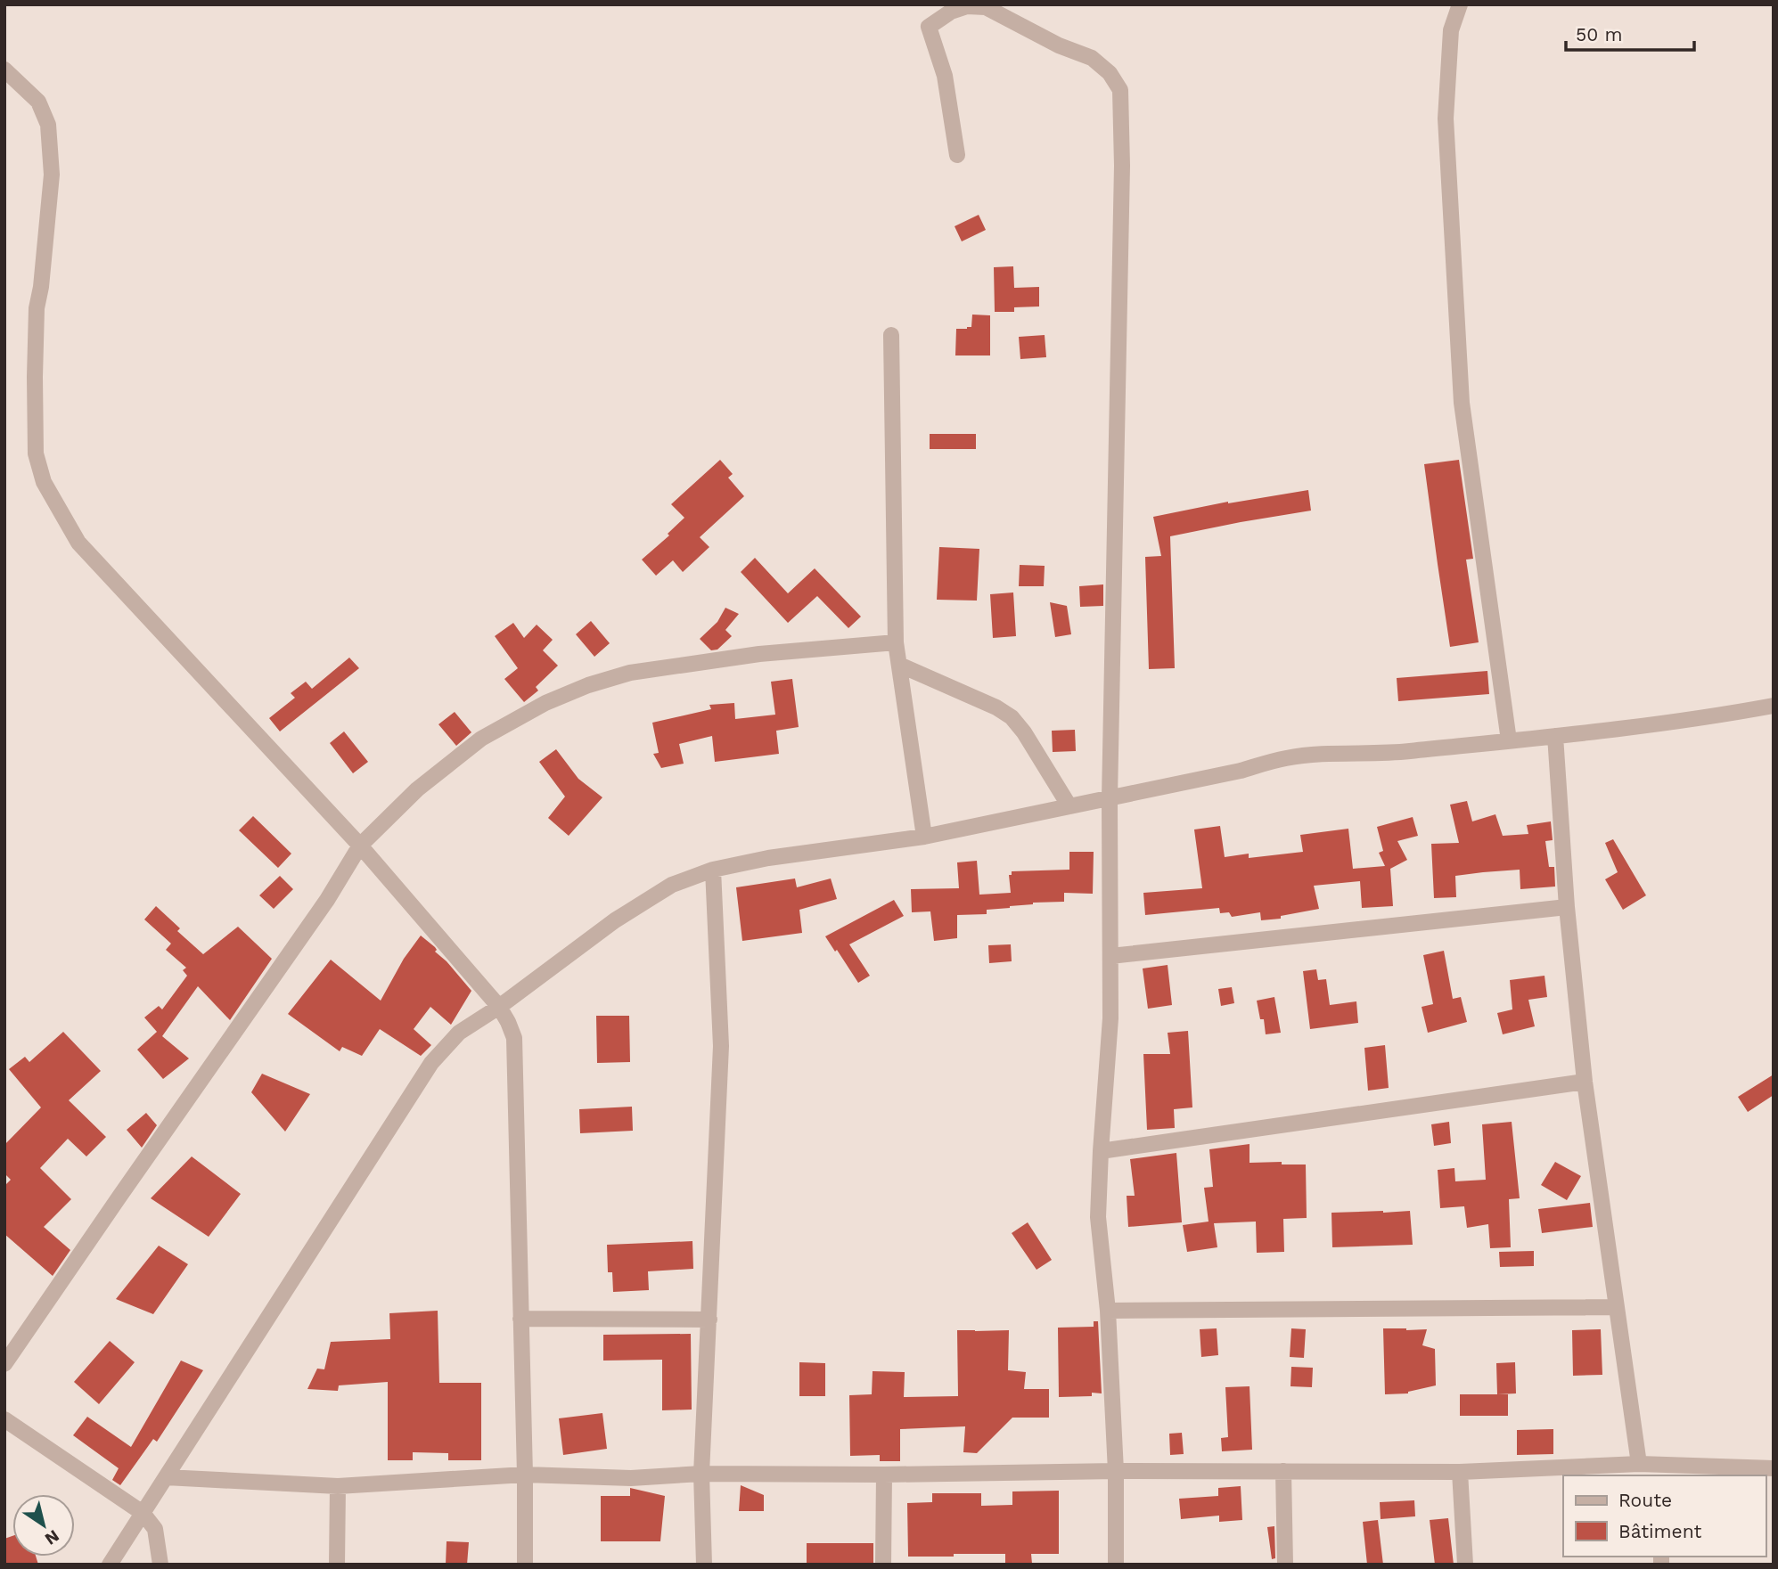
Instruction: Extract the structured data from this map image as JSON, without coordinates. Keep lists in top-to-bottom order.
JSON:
{
  "legend": ["Route", "Bâtiment"],
  "scale_bar": "50 m",
  "north": "bottom right"
}
